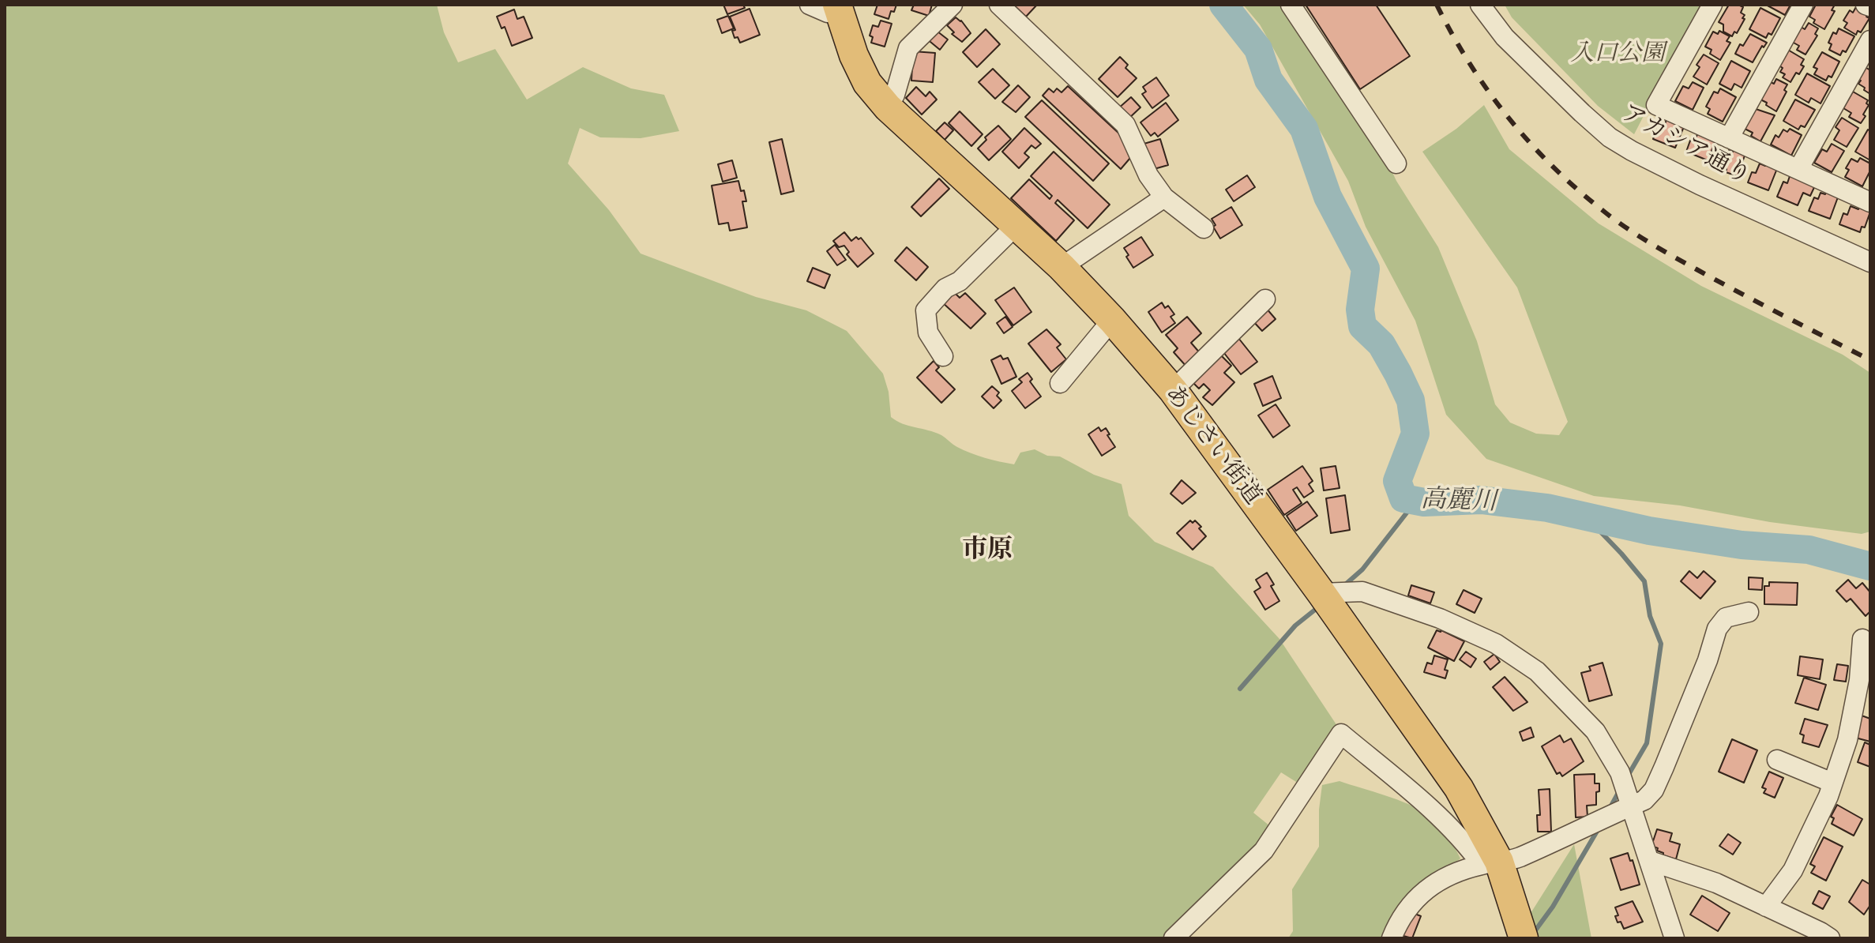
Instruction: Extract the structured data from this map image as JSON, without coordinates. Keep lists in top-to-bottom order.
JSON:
{
  "streets": {
    "highway": ["あじさい街道"],
    "street": ["アカシア通り"]
  },
  "districts": ["市原"],
  "water": ["高麗川"],
  "parks": ["入口公園"]
}
